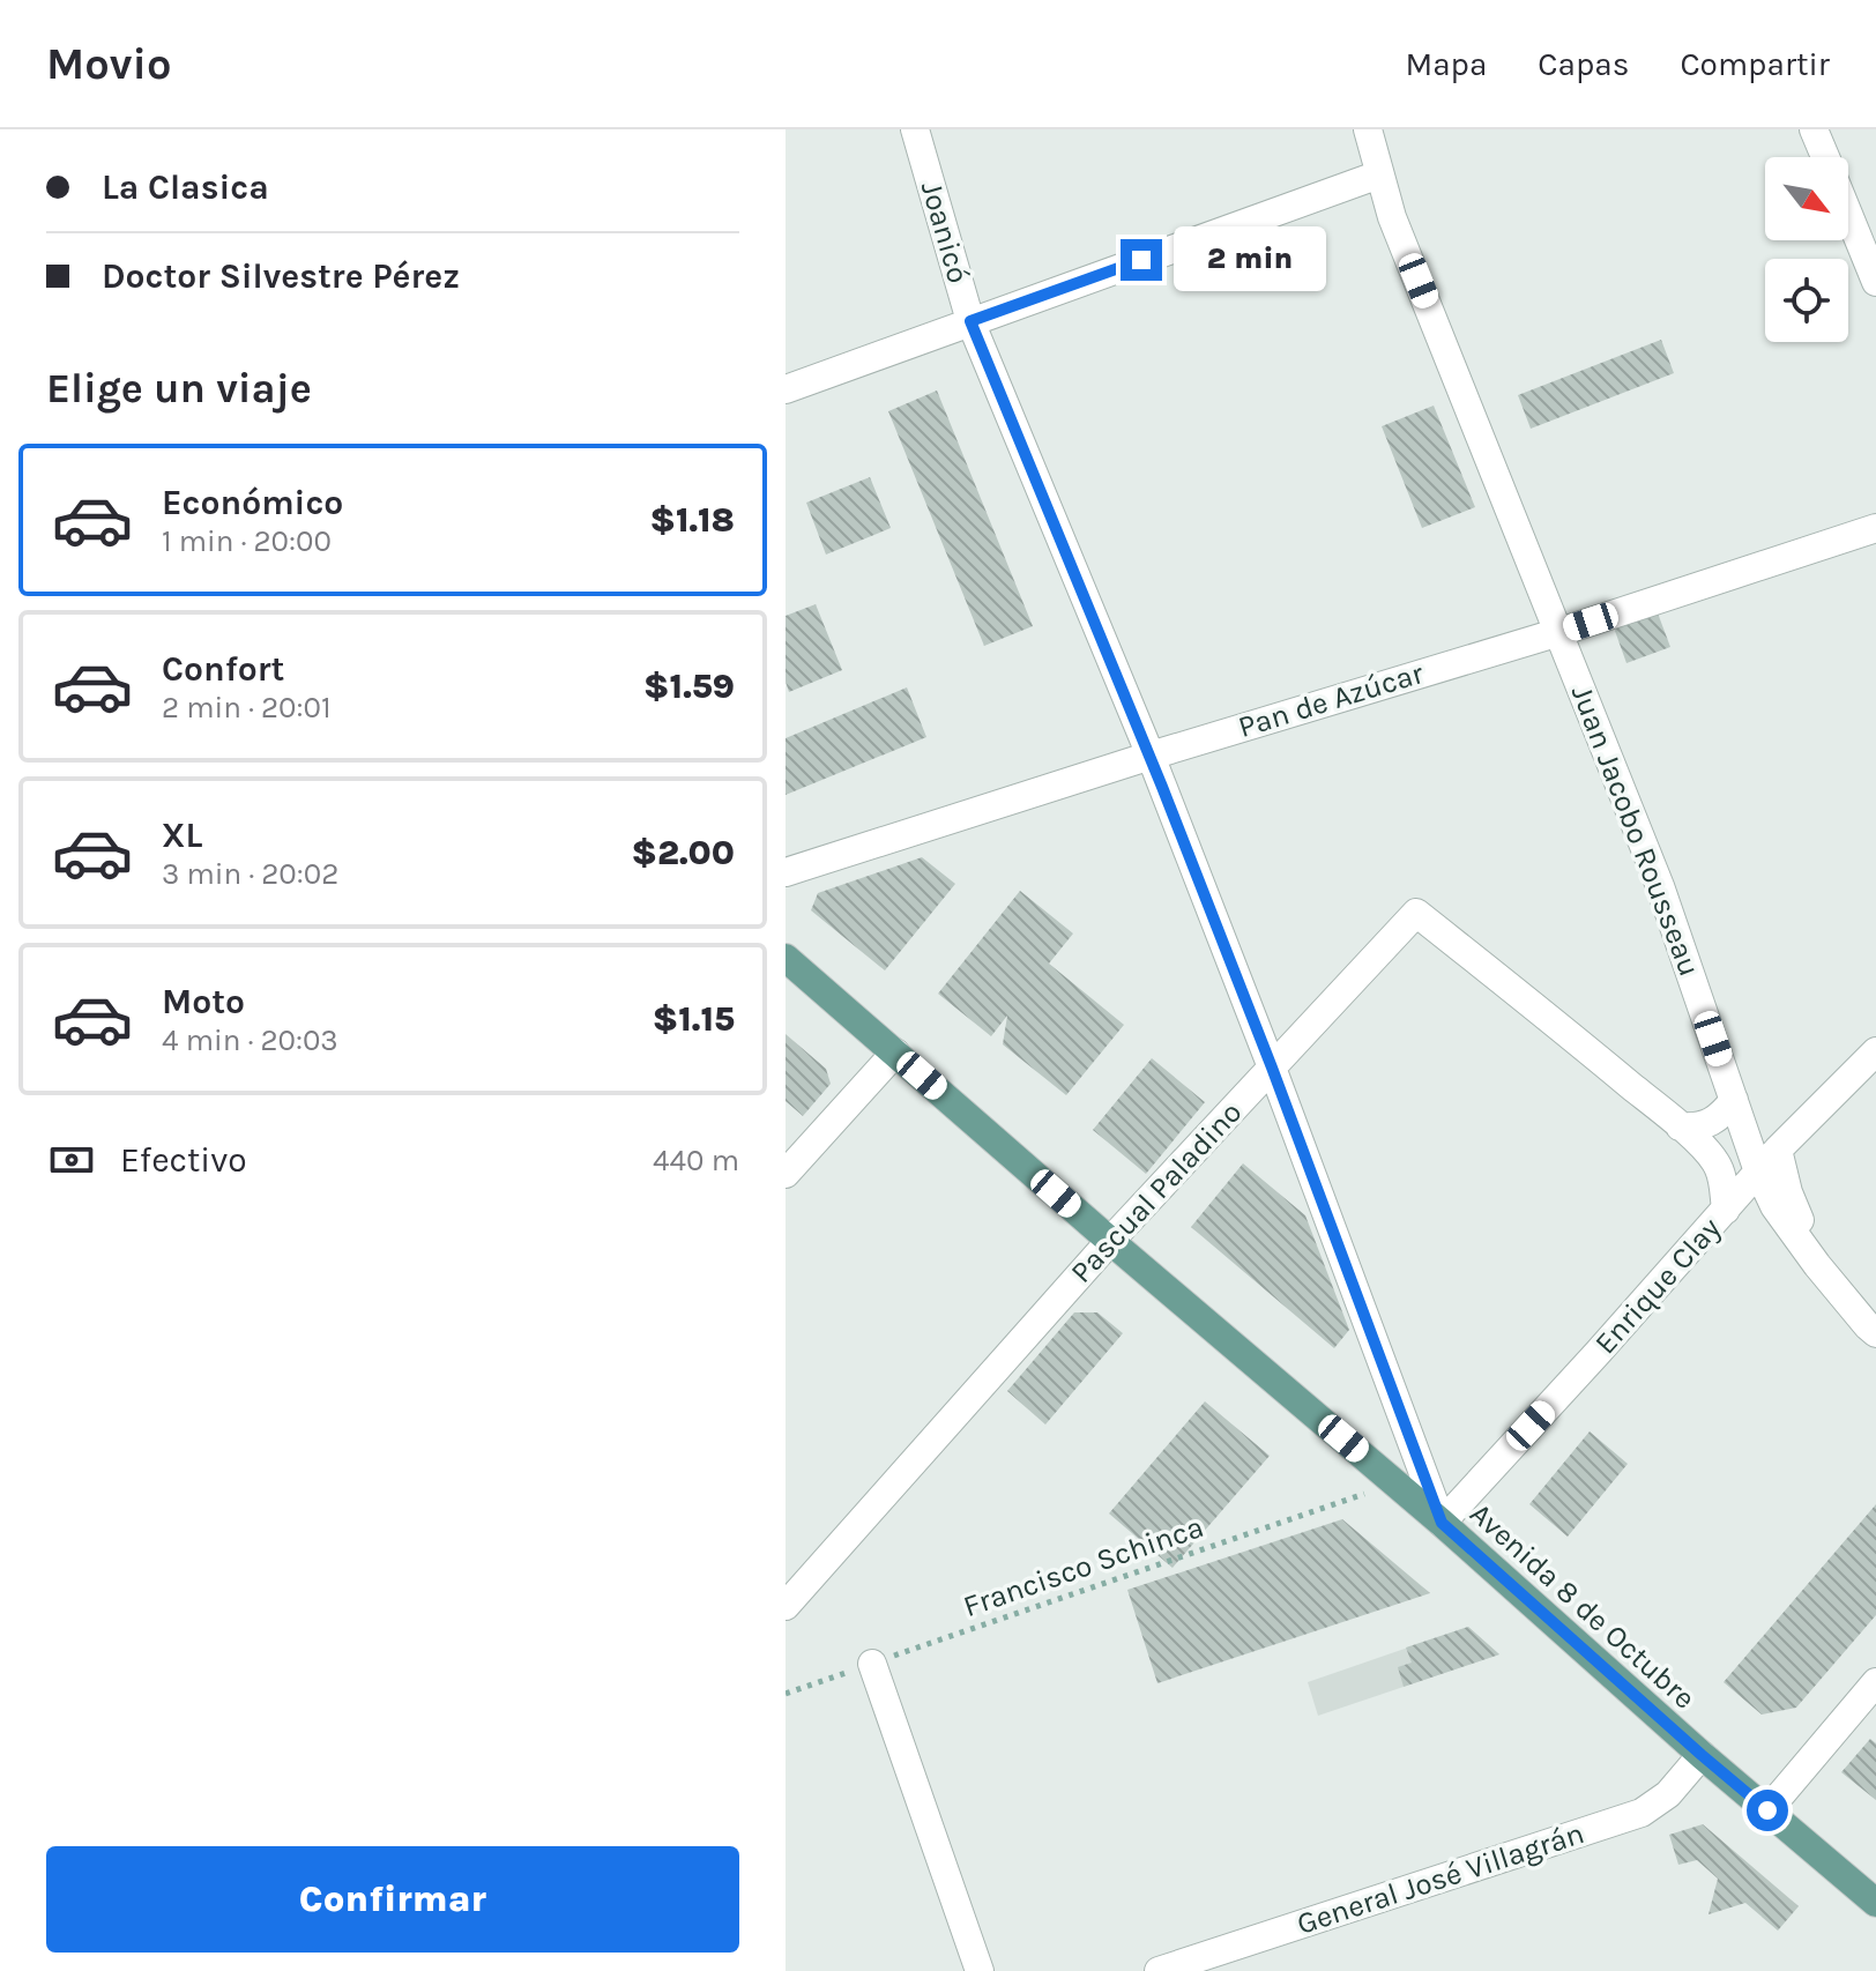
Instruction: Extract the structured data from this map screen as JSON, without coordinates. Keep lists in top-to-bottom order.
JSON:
{
  "streets": {
    "main road": ["Avenida 8 de Octubre"],
    "street": [
      "Joanicó",
      "Pan de Azúcar",
      "Juan Jacobo Rousseau",
      "Pascual Paladino",
      "Enrique Clay",
      "General José Villagrán"
    ],
    "path": ["Francisco Schinca"]
  },
  "crossings": [
    ["Joanicó", "Pan de Azúcar"],
    ["Joanicó", "Pascual Paladino"],
    ["Joanicó", "Enrique Clay"],
    ["Joanicó", "Avenida 8 de Octubre"],
    ["Pan de Azúcar", "Juan Jacobo Rousseau"],
    ["Juan Jacobo Rousseau", "Enrique Clay"],
    ["Pascual Paladino", "Enrique Clay"],
    ["Pascual Paladino", "Avenida 8 de Octubre"],
    ["Enrique Clay", "Avenida 8 de Octubre"],
    ["Francisco Schinca", "Avenida 8 de Octubre"],
    ["Avenida 8 de Octubre", "General José Villagrán"]
  ],
  "north": "bottom right",
  "page": {
    "header": "Movio",
    "nav": ["Mapa", "Capas", "Compartir"],
    "banner": ["La Clasica", "Doctor Silvestre Pérez"],
    "bubble": "2 min",
    "heading": "Elige un viaje",
    "list": [
      {
        "name": "Económico",
        "note": "1 min · 20:00",
        "value": "$1.18"
      },
      {
        "name": "Confort",
        "note": "2 min · 20:01",
        "value": "$1.59"
      },
      {
        "name": "XL",
        "note": "3 min · 20:02",
        "value": "$2.00"
      },
      {
        "name": "Moto",
        "note": "4 min · 20:03",
        "value": "$1.15"
      }
    ],
    "pay": ["Efectivo", "440 m"],
    "buttons": "Confirmar"
  }
}
